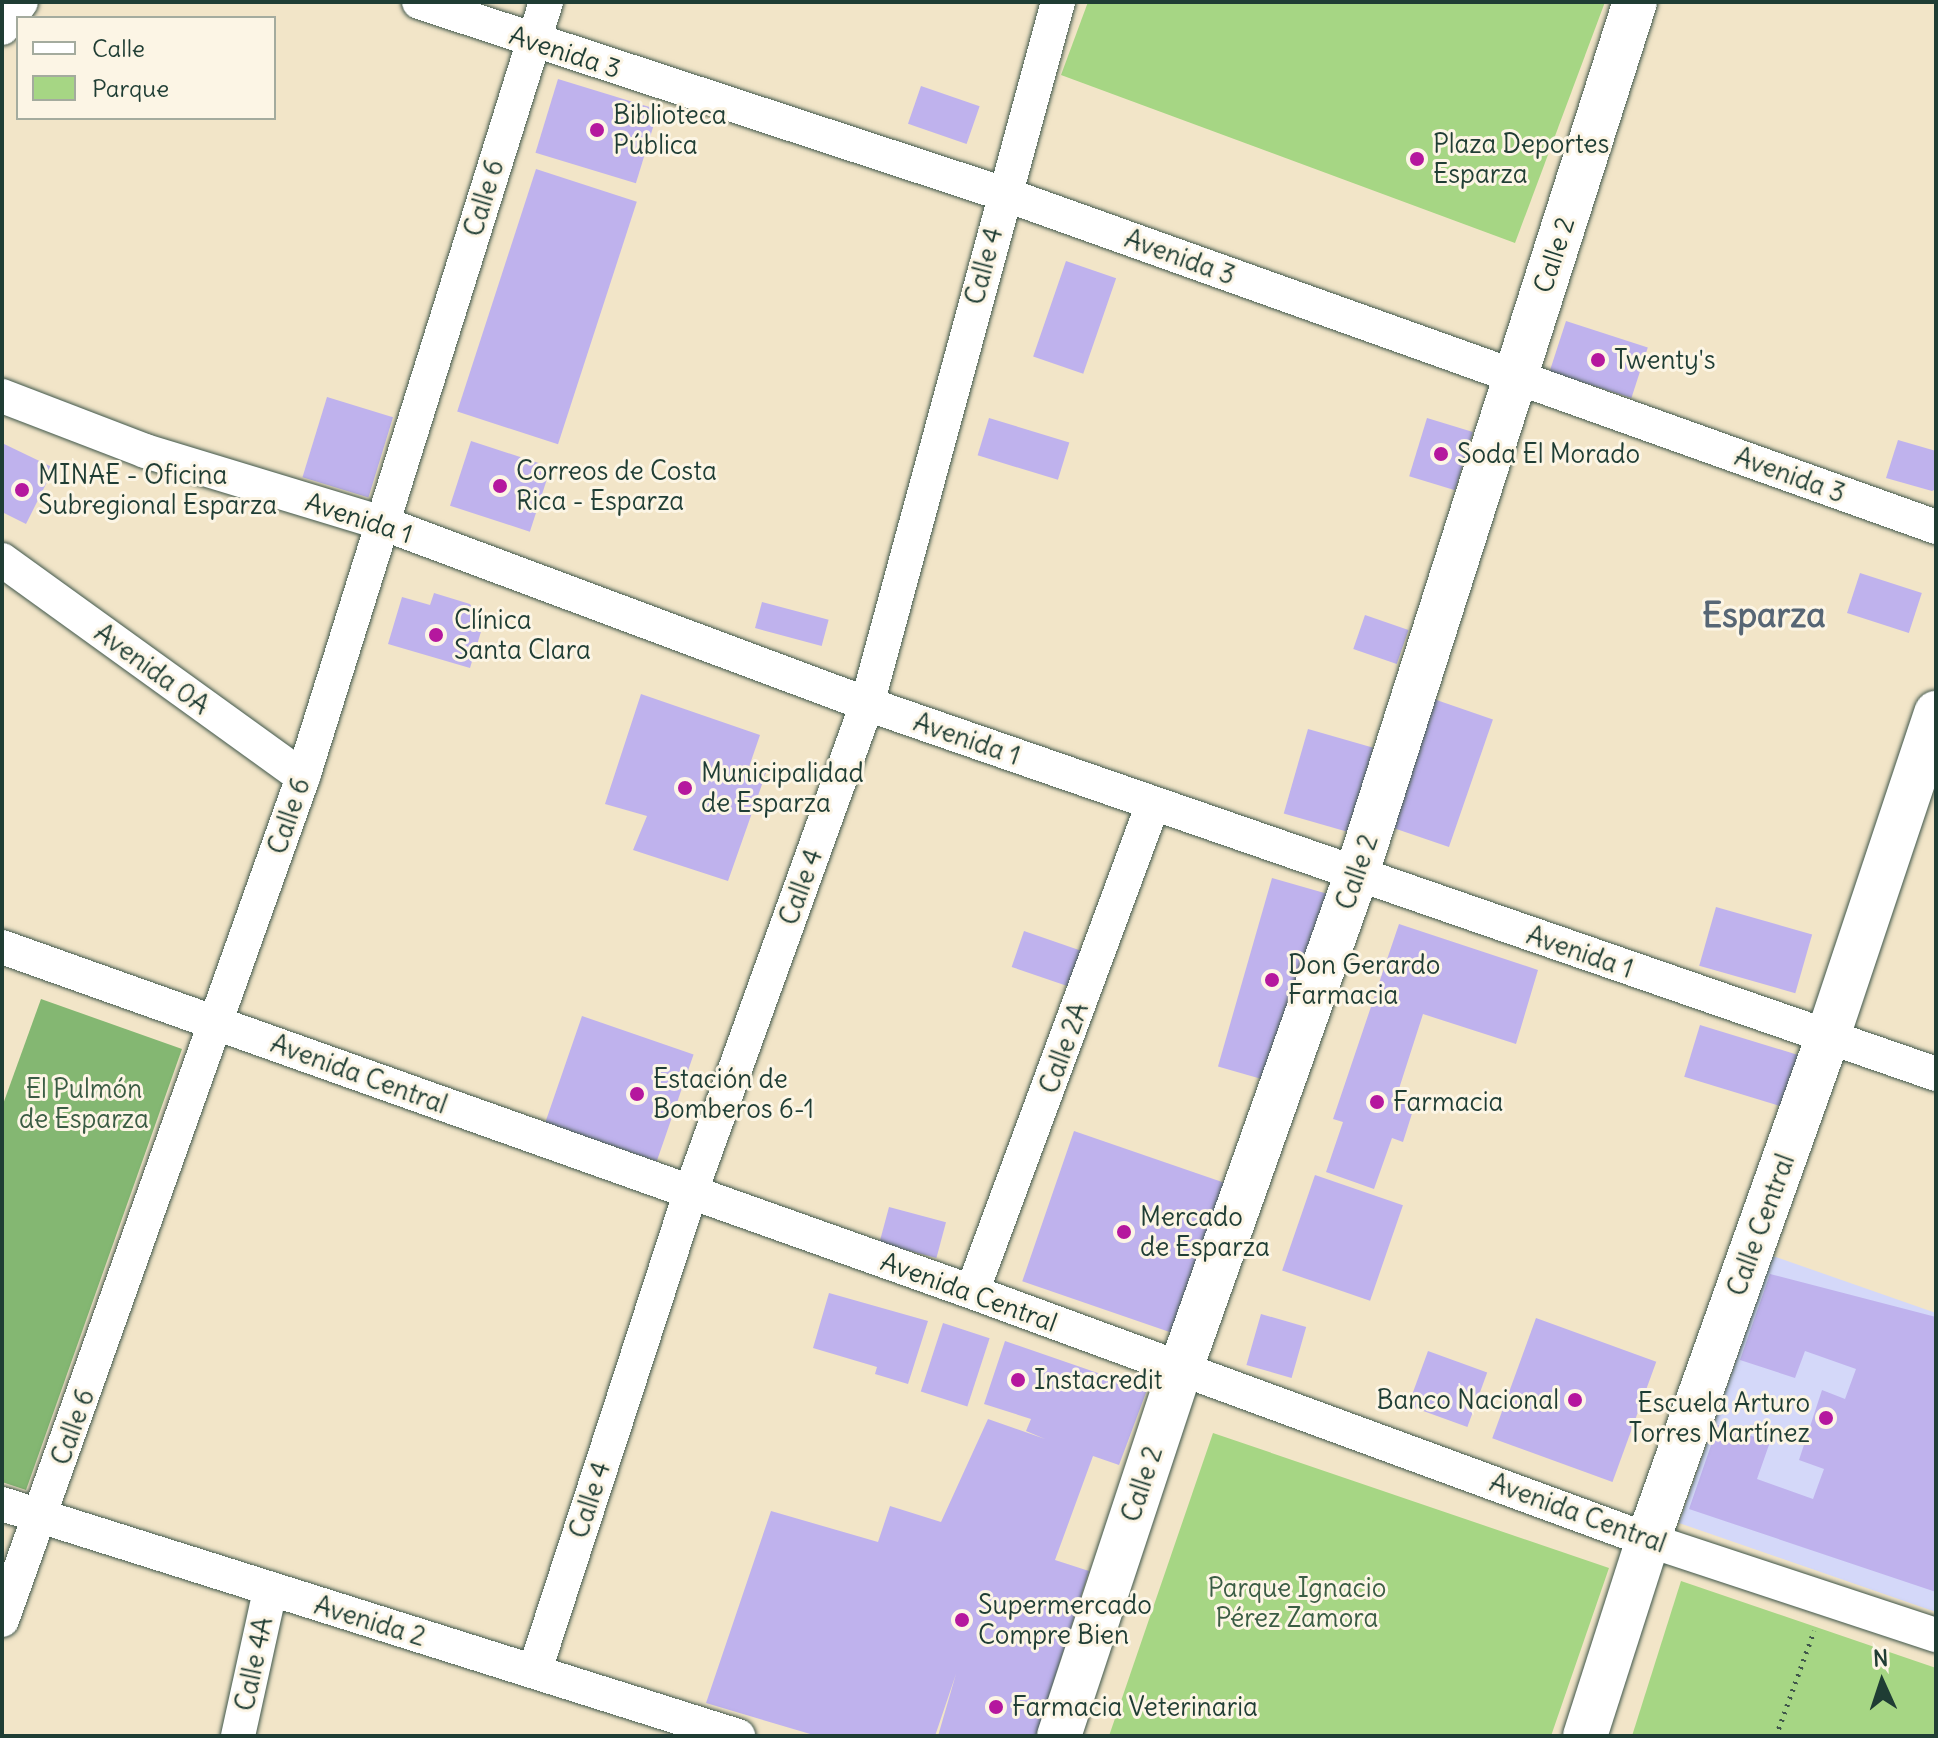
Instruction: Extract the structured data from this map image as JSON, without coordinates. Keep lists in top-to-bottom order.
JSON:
{
  "streets": {
    "street": [
      "Avenida 3",
      "Calle 6",
      "Calle 2",
      "Calle 4",
      "Avenida 1",
      "Avenida 0A",
      "Calle 2A",
      "Avenida Central",
      "Calle Central",
      "Avenida 2",
      "Calle 4A"
    ]
  },
  "crossings": [
    ["Avenida 3", "Calle 6"],
    ["Avenida 3", "Calle 2"],
    ["Avenida 3", "Calle 4"],
    ["Calle 6", "Avenida 1"],
    ["Calle 6", "Avenida 0A"],
    ["Calle 6", "Avenida Central"],
    ["Calle 6", "Avenida 2"],
    ["Calle 2", "Avenida 1"],
    ["Calle 2", "Avenida Central"],
    ["Calle 4", "Avenida 1"],
    ["Calle 4", "Avenida Central"],
    ["Calle 4", "Avenida 2"],
    ["Avenida 1", "Calle 2A"],
    ["Avenida 1", "Calle Central"],
    ["Calle 2A", "Avenida Central"],
    ["Avenida Central", "Calle Central"],
    ["Avenida 2", "Calle 4A"]
  ],
  "districts": ["Esparza"],
  "parks": ["El Pulmón de Esparza", "Parque Ignacio Pérez Zamora"],
  "places": [
    "Biblioteca Pública",
    "Plaza Deportes Esparza",
    "Twenty's",
    "Soda El Morado",
    "Correos de Costa Rica - Esparza",
    "MINAE - Oficina Subregional Esparza",
    "Clínica Santa Clara",
    "Municipalidad de Esparza",
    "Don Gerardo Farmacia",
    "Estación de Bomberos 6-1",
    "Farmacia",
    "Mercado de Esparza",
    "Instacredit",
    "Banco Nacional",
    "Escuela Arturo Torres Martínez",
    "Supermercado Compre Bien",
    "Farmacia Veterinaria"
  ],
  "legend": ["Calle", "Parque"],
  "north": "top"
}
